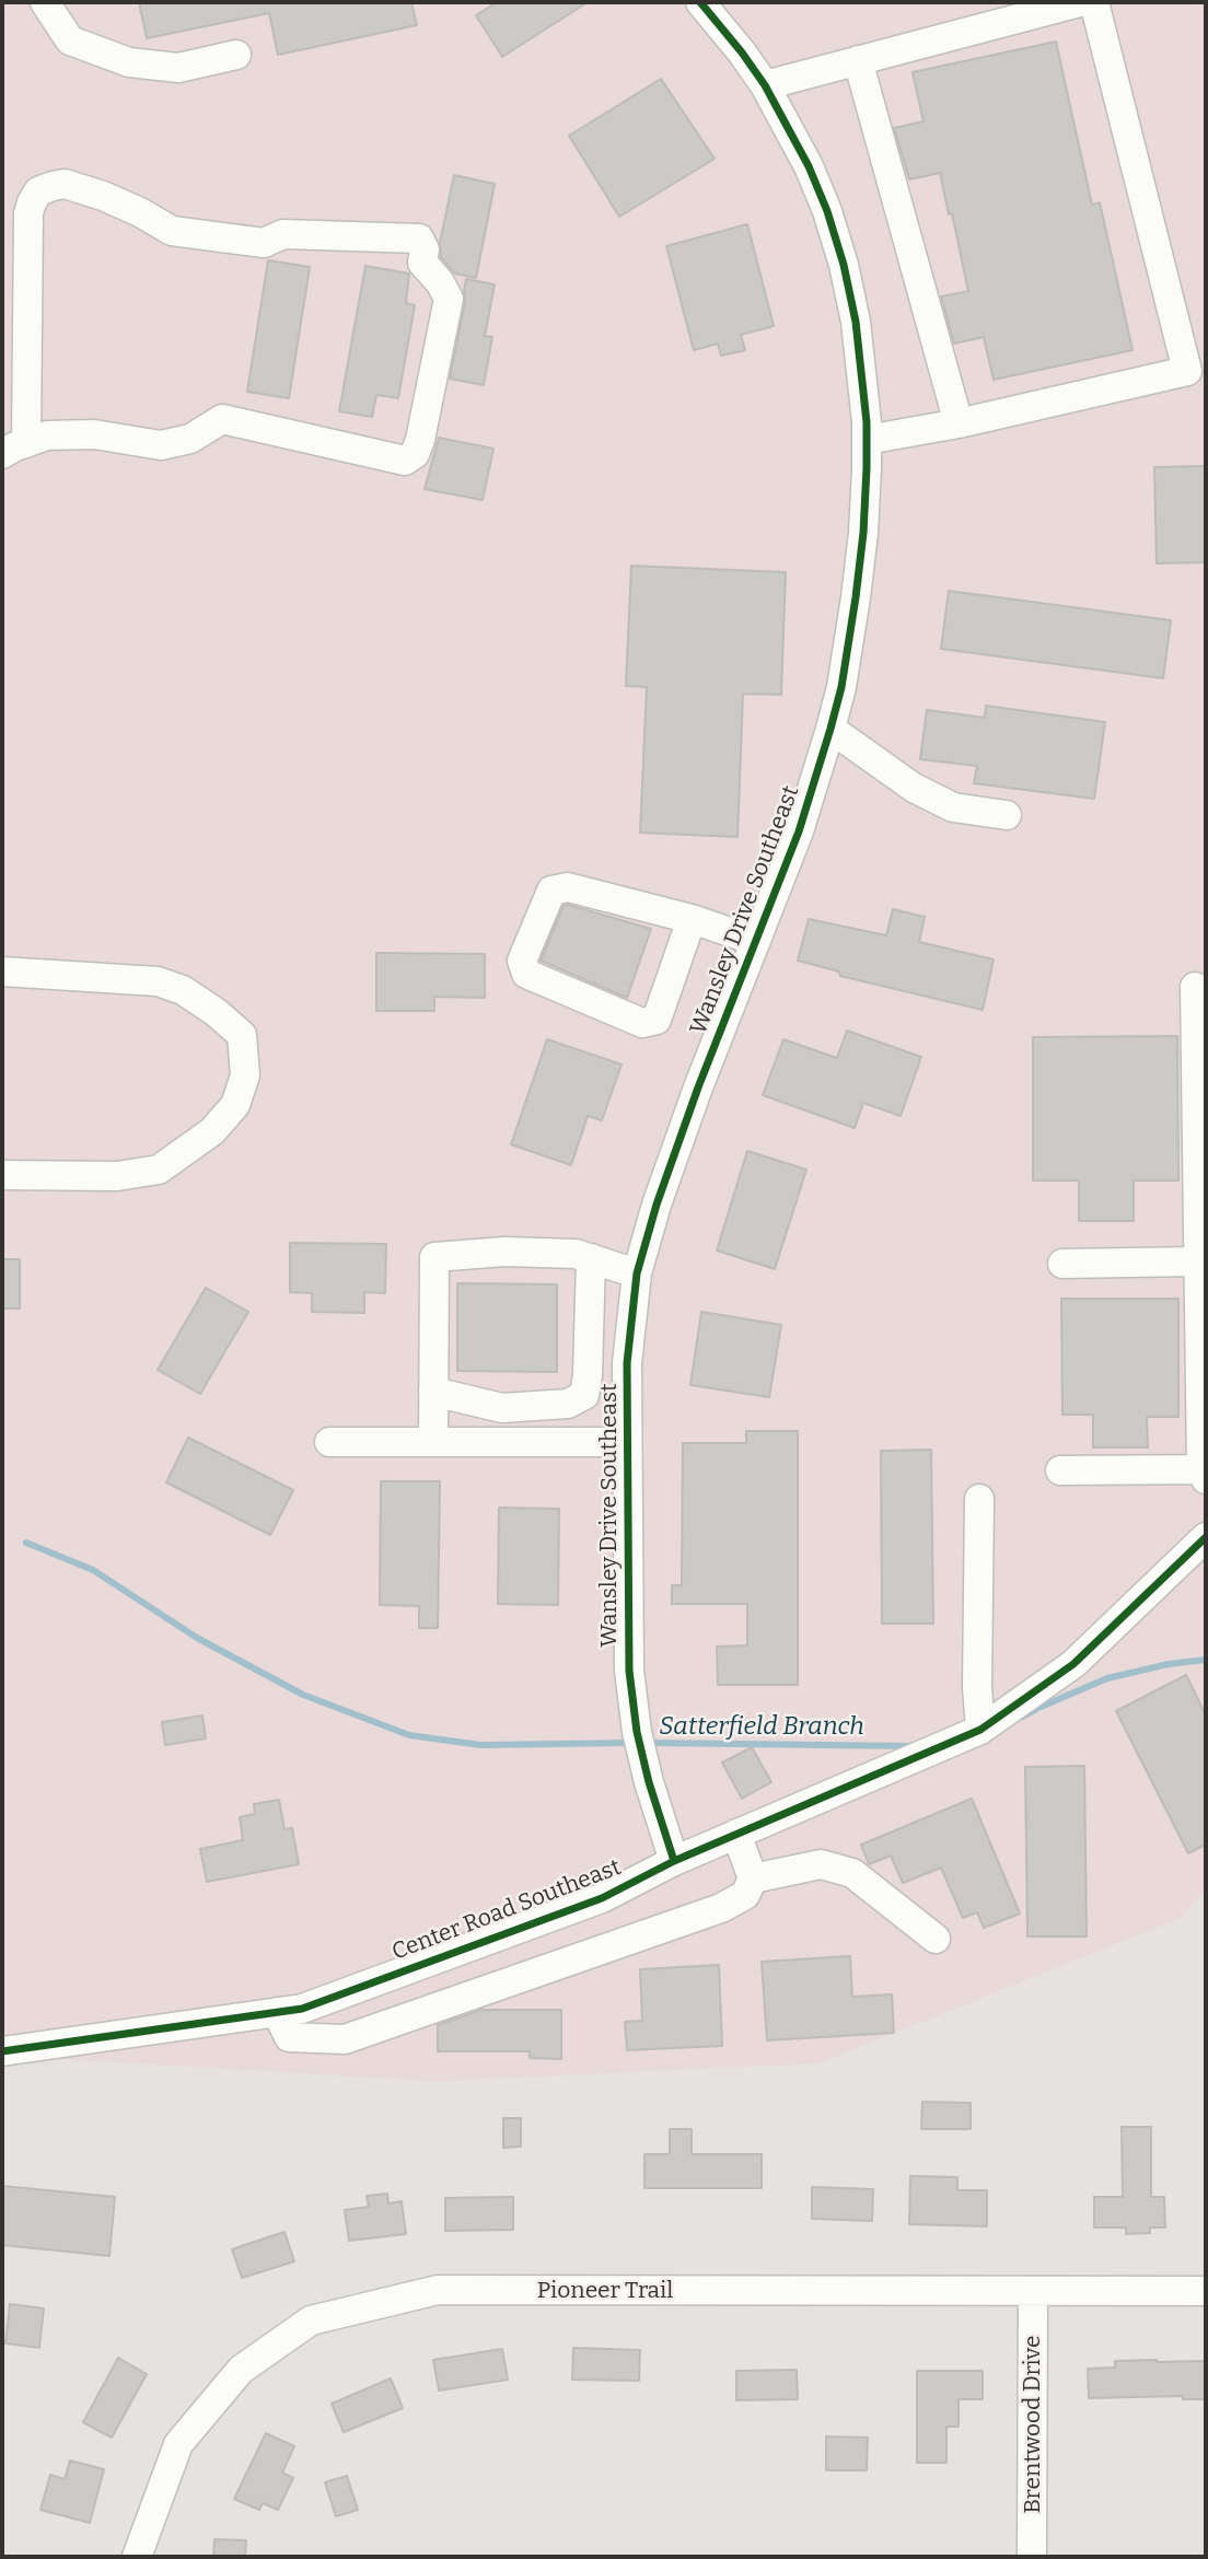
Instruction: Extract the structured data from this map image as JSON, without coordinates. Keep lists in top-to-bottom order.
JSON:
{
  "streets": {
    "street": [
      "Wansley Drive Southeast",
      "Center Road Southeast",
      "Pioneer Trail",
      "Brentwood Drive"
    ]
  },
  "crossings": [
    ["Wansley Drive Southeast", "Center Road Southeast"],
    ["Pioneer Trail", "Brentwood Drive"]
  ],
  "water": ["Satterfield Branch"]
}
